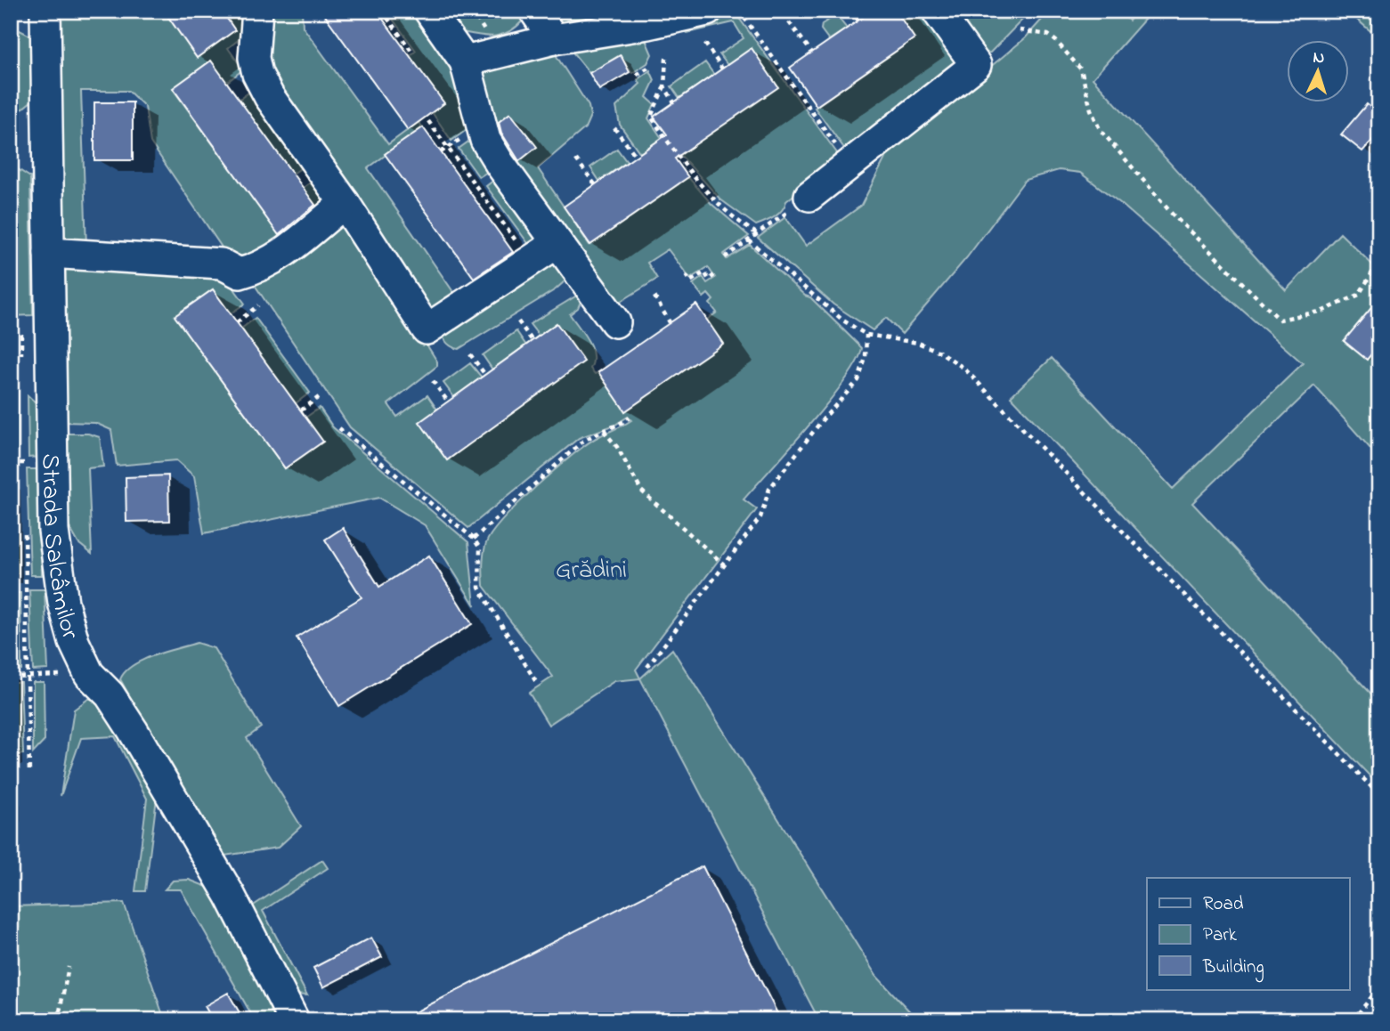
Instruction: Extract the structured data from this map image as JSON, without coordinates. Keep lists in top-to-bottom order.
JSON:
{
  "streets": {
    "street": ["Strada Salcâmilor"]
  },
  "parks": ["Grădini"],
  "legend": ["Road", "Park", "Building"],
  "north": "top"
}
